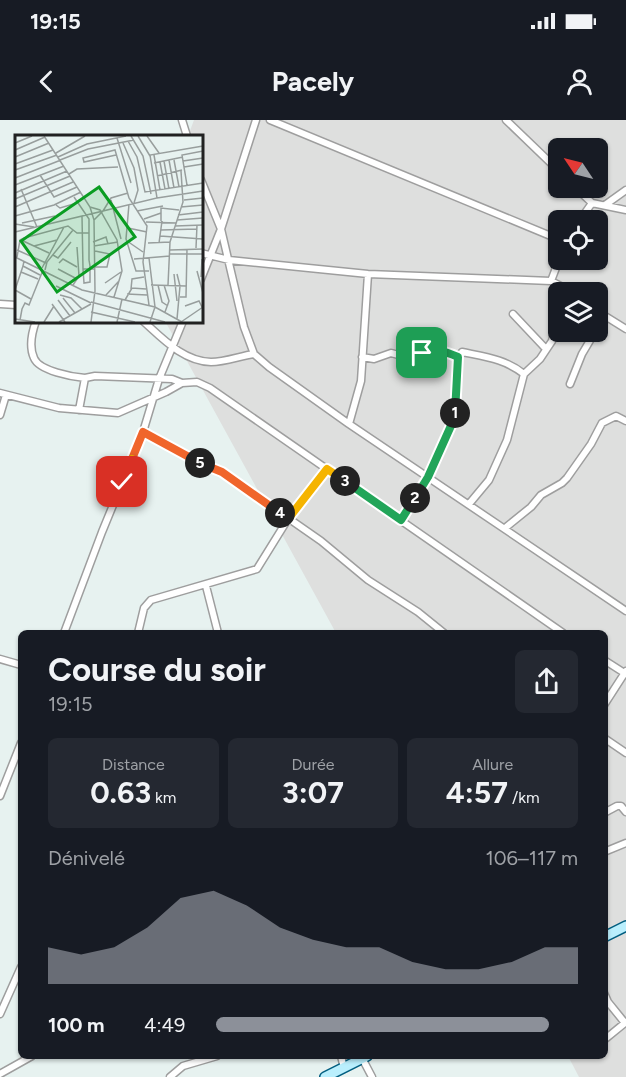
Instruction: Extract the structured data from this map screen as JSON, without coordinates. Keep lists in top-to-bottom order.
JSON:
{
  "north": "top left",
  "page": {
    "status": "19:15",
    "header": "Pacely",
    "pins": [
      "1",
      "5",
      "3",
      "2",
      "4"
    ],
    "heading": ["Course du soir", "19:15"],
    "stats": [
      ["Distance", "0.63 km"],
      ["Durée", "3:07"],
      ["Allure", "4:57 /km"]
    ],
    "chart": ["Dénivelé", "106–117 m"],
    "list": [
      {
        "name": "100 m",
        "note": "4:49"
      }
    ]
  }
}
